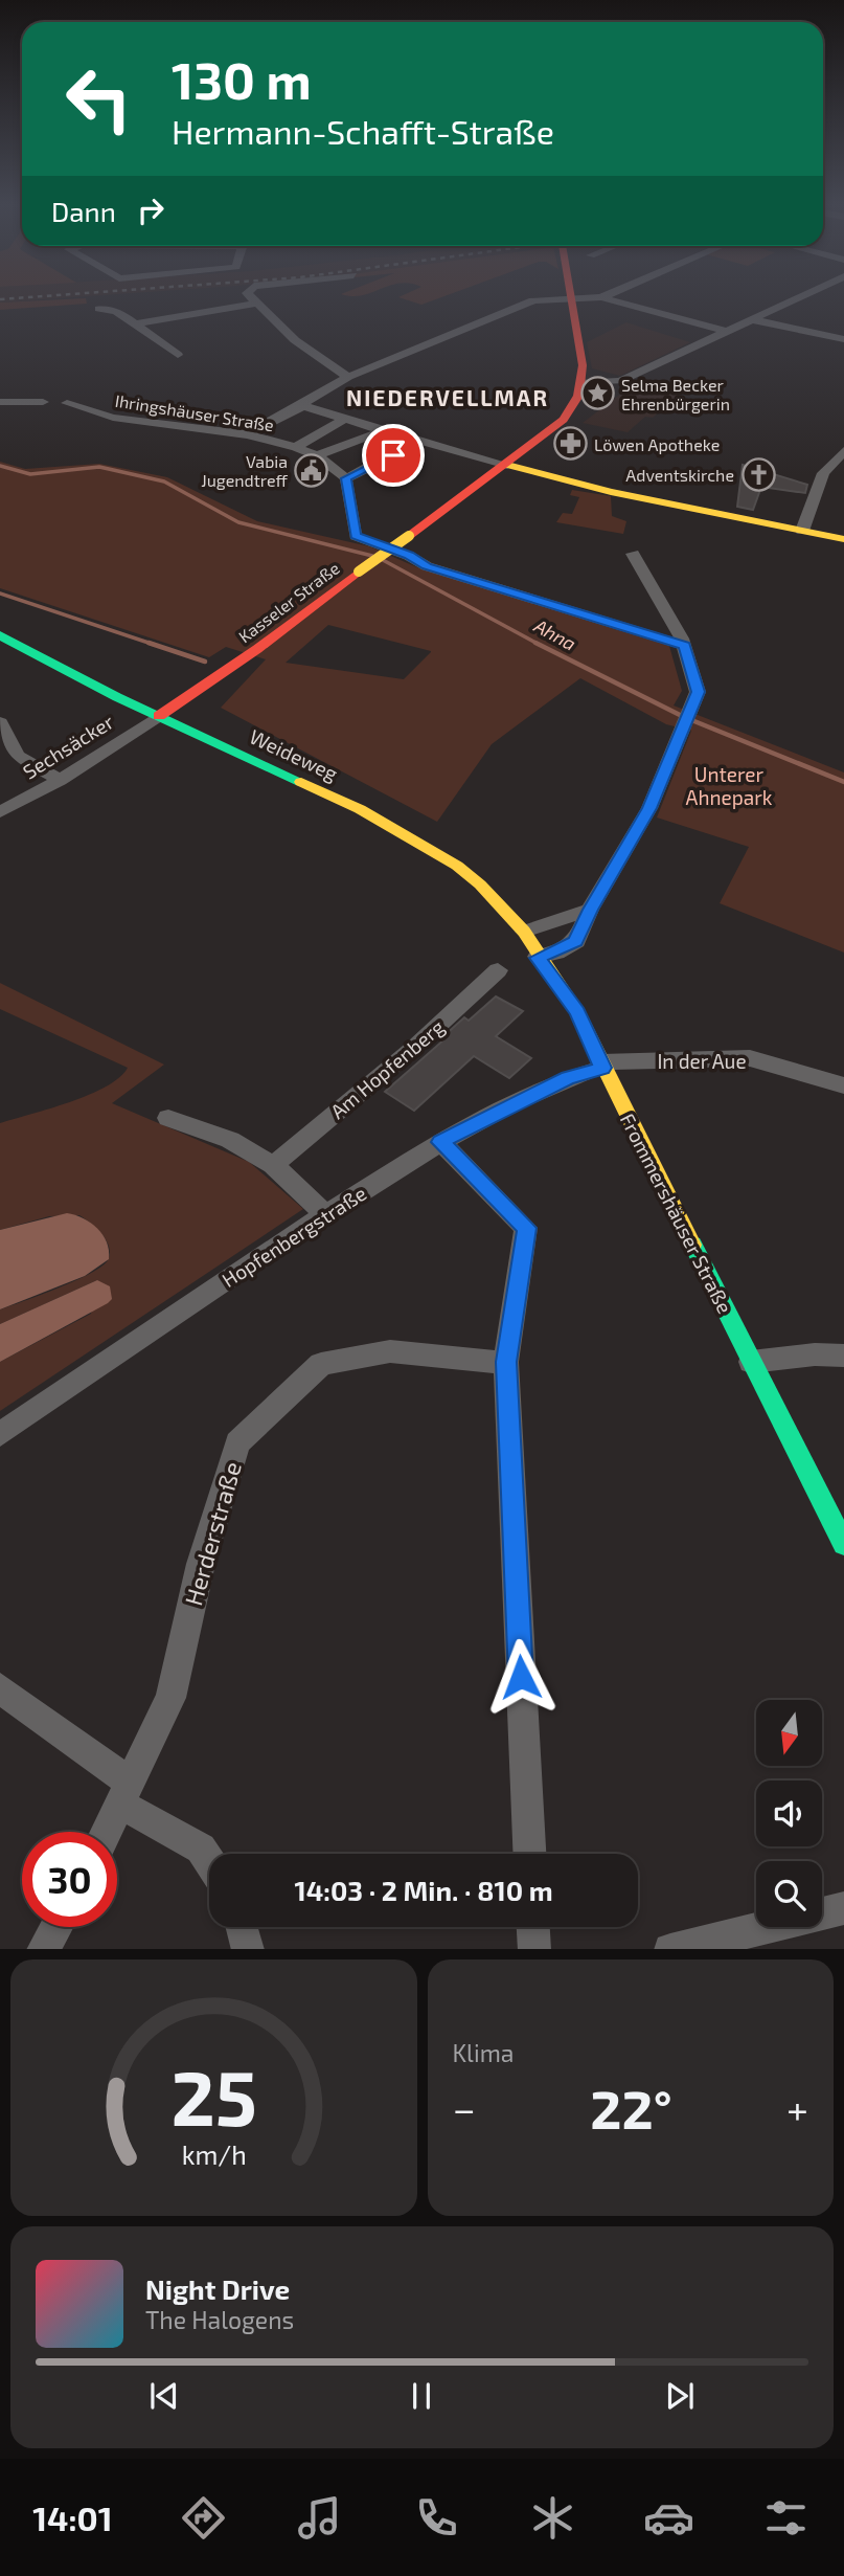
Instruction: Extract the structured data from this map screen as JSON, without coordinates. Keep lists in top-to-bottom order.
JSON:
{
  "streets": {
    "main road": ["Kasseler Straße", "Weideweg", "Frommershäuser Straße"],
    "street": [
      "Ihringshäuser Straße",
      "Sechsäcker",
      "In der Aue",
      "Am Hopfenberg",
      "Hopfenbergstraße",
      "Herderstraße"
    ]
  },
  "crossings": [
    ["Kasseler Straße", "Sechsäcker"],
    ["Kasseler Straße", "Weideweg"],
    ["Sechsäcker", "Weideweg"],
    ["Weideweg", "Frommershäuser Straße"],
    ["In der Aue", "Frommershäuser Straße"],
    ["In der Aue", "Hopfenbergstraße"],
    ["Frommershäuser Straße", "Hopfenbergstraße"]
  ],
  "districts": ["NIEDERVELLMAR"],
  "water": ["Ahna"],
  "parks": ["Unterer Ahnepark"],
  "places": {
    "place": ["Selma Becker Ehrenbürgerin"],
    "pharmacy": ["Löwen Apotheke"],
    "public building": ["Vabia Jugendtreff"],
    "church": ["Adventskirche"]
  },
  "north": "bottom",
  "page": {
    "turn": ["130 m", "Hermann-Schafft-Straße"],
    "then": "Dann",
    "limit": "30",
    "trip": "14:03 · 2 Min. · 810 m",
    "tile": "Klima",
    "heat": ["−", "22°", "+"],
    "song": ["Night Drive", "The Halogens"],
    "tabs": "14:01",
    "gauge": ["25", "km/h"]
  }
}
